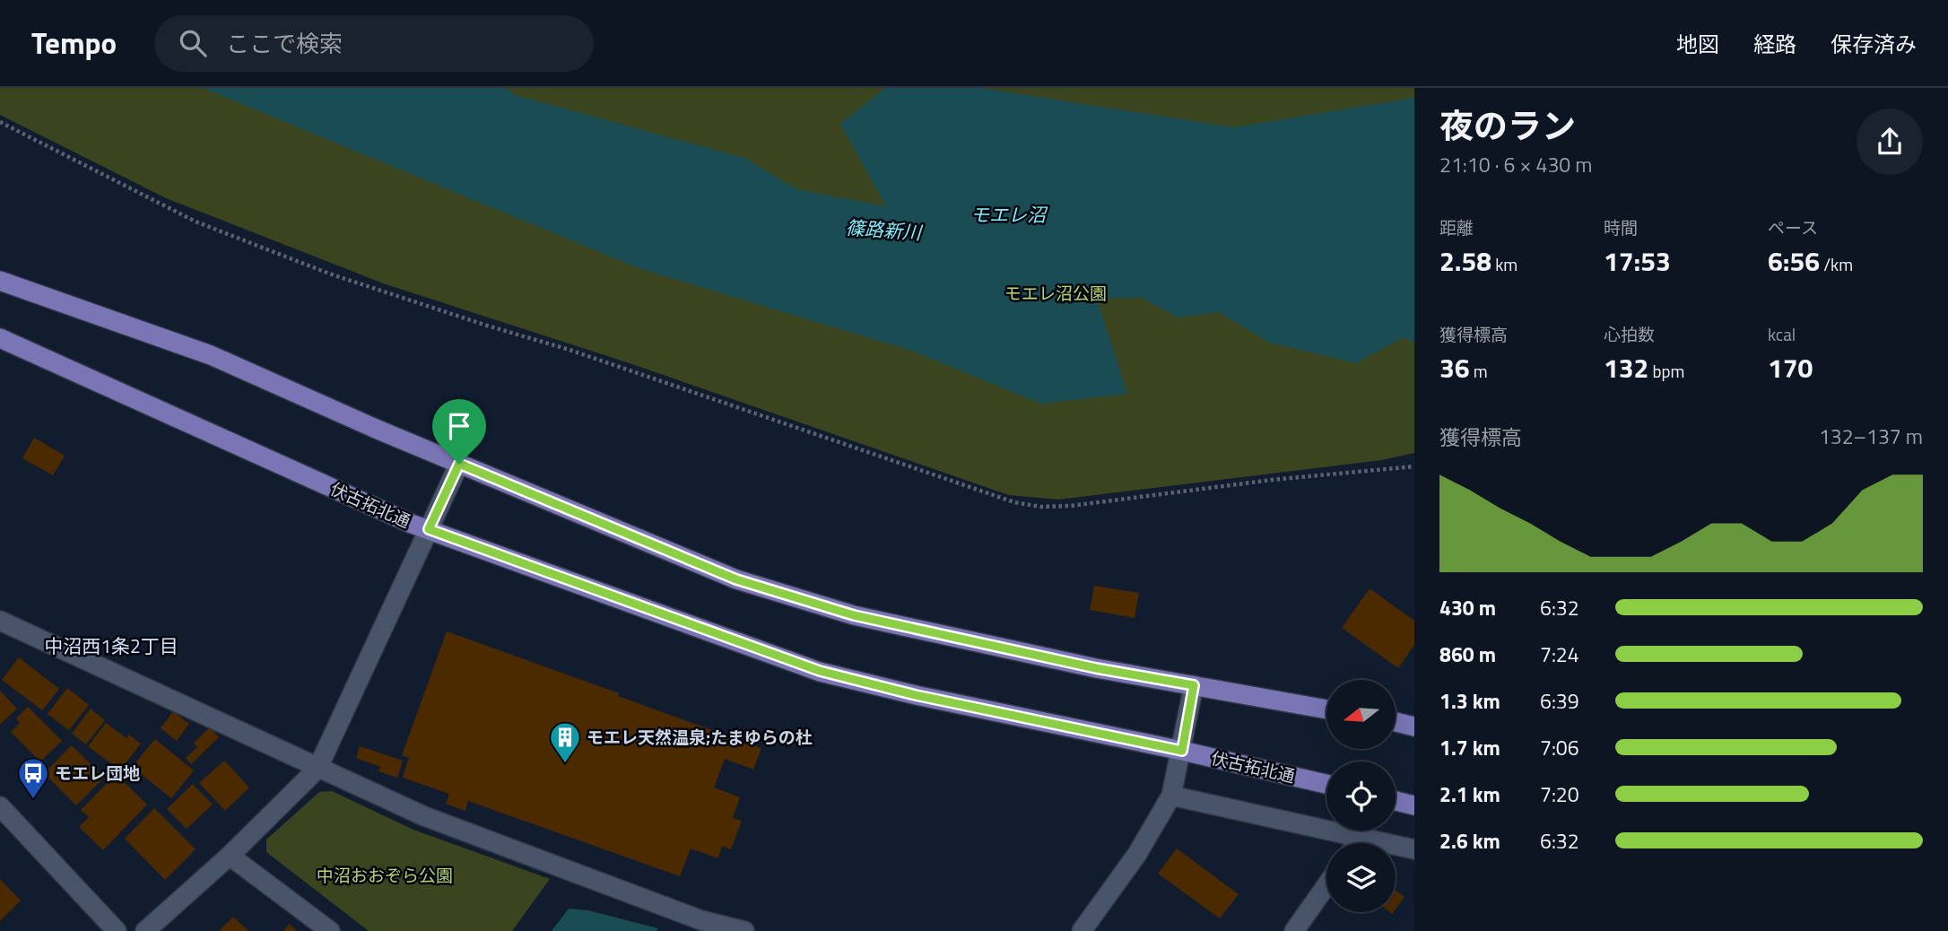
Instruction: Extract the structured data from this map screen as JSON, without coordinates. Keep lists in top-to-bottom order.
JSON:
{
  "streets": {
    "main road": ["伏古拓北通"]
  },
  "districts": ["中沼西1条2丁目"],
  "water": ["モエレ沼", "篠路新川"],
  "parks": ["モエレ沼公園", "中沼おおぞら公園"],
  "places": {
    "building": ["モエレ天然温泉;たまゆらの杜"],
    "bus stop": ["モエレ団地"]
  },
  "north": "left",
  "page": {
    "header": "Tempo",
    "search": "ここで検索",
    "nav": ["地図", "経路", "保存済み"],
    "heading": ["夜のラン", "21:10 · 6 × 430 m"],
    "stats": [
      ["距離", "2.58 km"],
      ["時間", "17:53"],
      ["ペース", "6:56 /km"],
      ["獲得標高", "36 m"],
      ["心拍数", "132 bpm"],
      ["kcal", "170"]
    ],
    "chart": ["獲得標高", "132–137 m"],
    "list": [
      {
        "name": "430 m",
        "note": "6:32"
      },
      {
        "name": "860 m",
        "note": "7:24"
      },
      {
        "name": "1.3 km",
        "note": "6:39"
      },
      {
        "name": "1.7 km",
        "note": "7:06"
      },
      {
        "name": "2.1 km",
        "note": "7:20"
      },
      {
        "name": "2.6 km",
        "note": "6:32"
      }
    ]
  }
}
